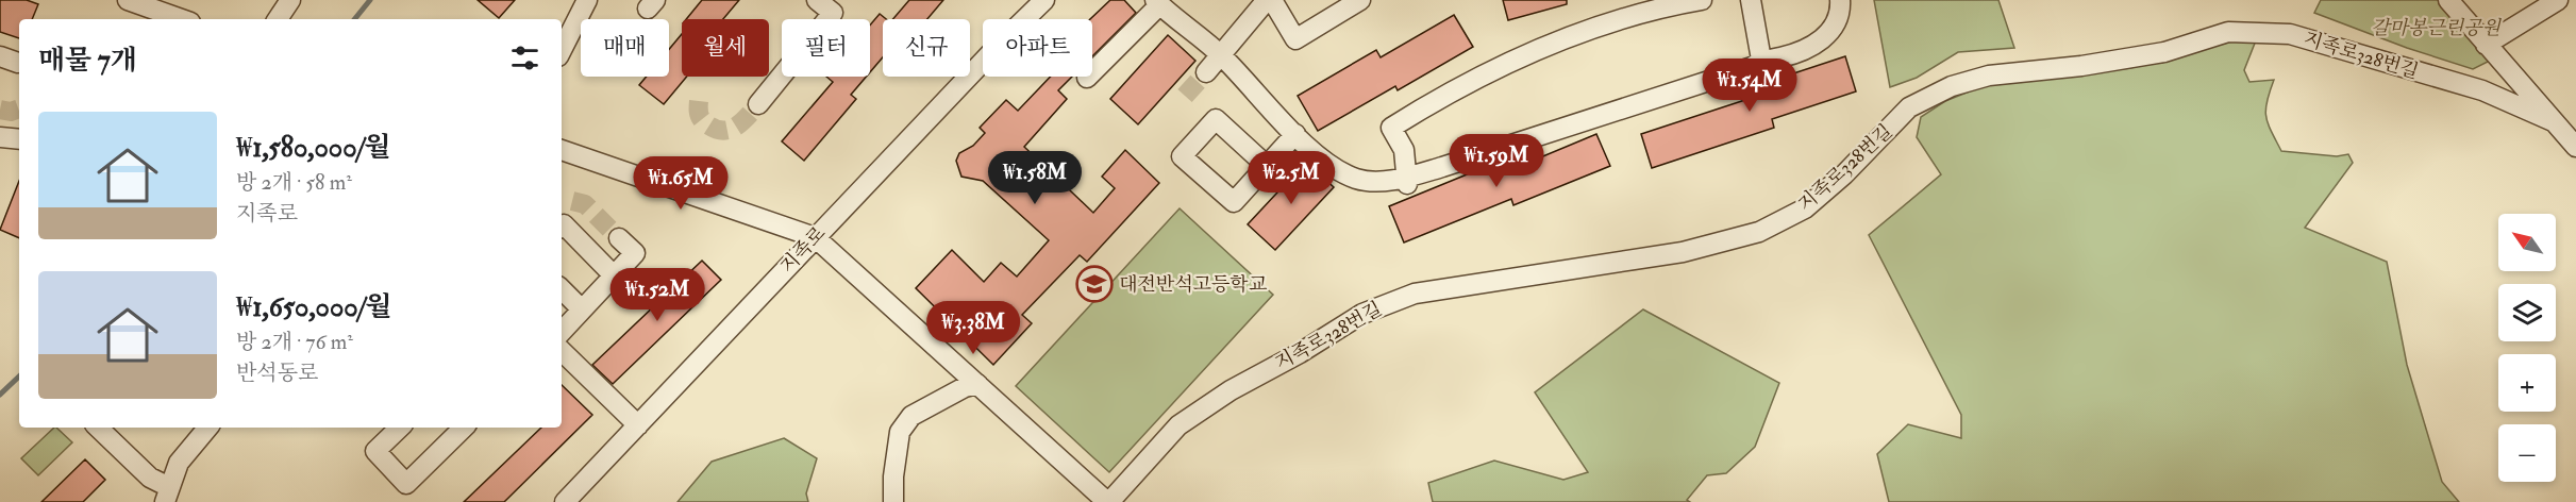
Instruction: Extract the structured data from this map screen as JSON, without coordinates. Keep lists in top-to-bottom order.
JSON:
{
  "streets": {
    "street": ["지족로328번길", "지족로"]
  },
  "crossings": [
    ["지족로328번길", "지족로"]
  ],
  "parks": ["갈마봉근린공원"],
  "places": {
    "school or university": ["대전반석고등학교"]
  },
  "north": "top left",
  "page": {
    "chip": [
      "매매",
      "월세",
      "필터",
      "신규",
      "아파트"
    ],
    "heading": "매물 7개",
    "price": [
      "₩1.54M",
      "₩1.59M",
      "₩1.58M",
      "₩2.5M",
      "₩1.65M",
      "₩1.52M",
      "₩3.38M"
    ],
    "list": [
      {
        "name": "₩1,580,000/월",
        "note": "방 2개 · 58 m² · 지족로"
      },
      {
        "name": "₩1,650,000/월",
        "note": "방 2개 · 76 m² · 반석동로"
      }
    ],
    "map_buttons": ["+", "−"]
  }
}
